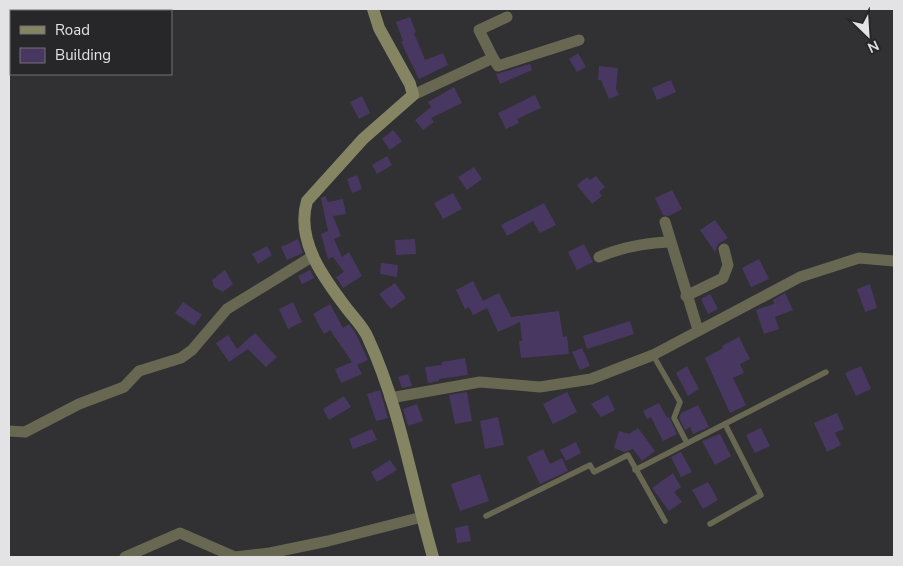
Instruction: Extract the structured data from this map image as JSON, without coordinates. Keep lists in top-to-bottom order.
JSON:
{
  "legend": ["Road", "Building"],
  "north": "bottom right"
}
